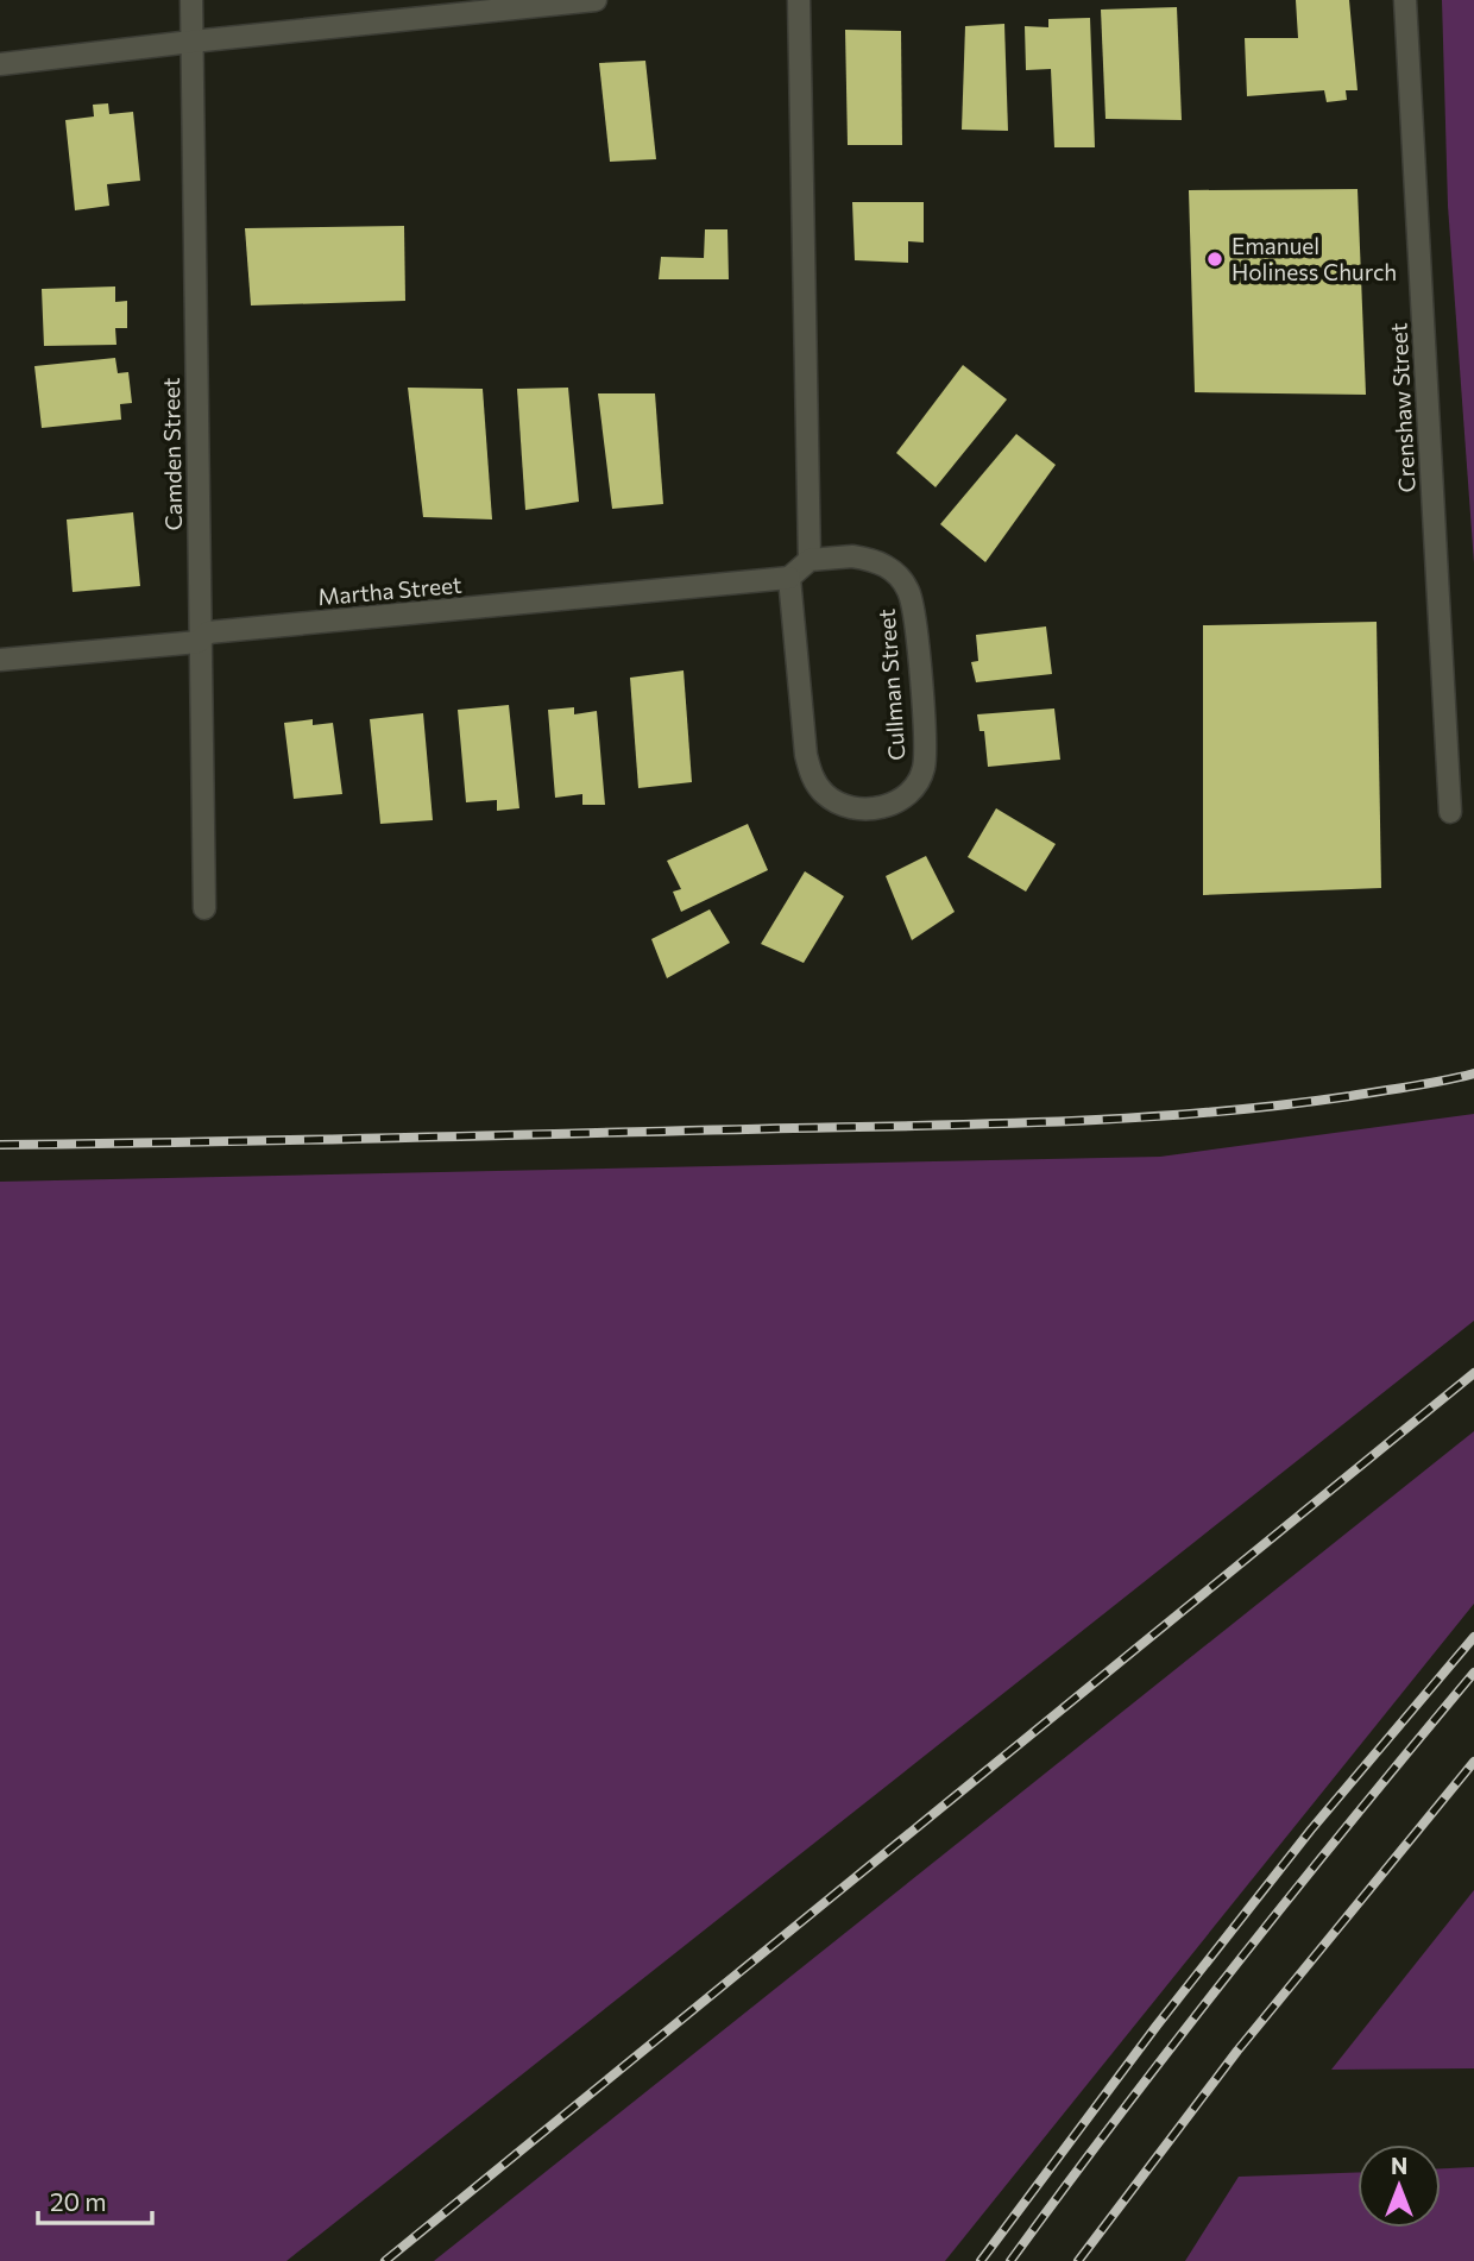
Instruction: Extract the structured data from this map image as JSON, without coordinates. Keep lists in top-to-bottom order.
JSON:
{
  "streets": {
    "street": [
      "Crenshaw Street",
      "Camden Street",
      "Martha Street",
      "Cullman Street"
    ]
  },
  "crossings": [
    ["Camden Street", "Martha Street"],
    ["Martha Street", "Cullman Street"]
  ],
  "places": ["Emanuel Holiness Church"],
  "scale_bar": "20 m",
  "north": "top"
}
